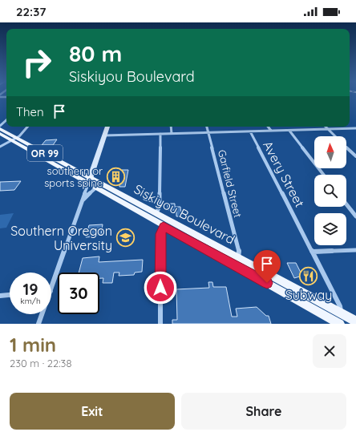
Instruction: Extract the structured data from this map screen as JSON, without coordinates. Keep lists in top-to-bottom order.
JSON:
{
  "streets": {
    "main road": ["OR 99", "Siskiyou Boulevard"],
    "street": ["Avery Street", "Garfield Street"]
  },
  "crossings": [
    ["Avery Street", "Siskiyou Boulevard"],
    ["Garfield Street", "Siskiyou Boulevard"]
  ],
  "places": {
    "building": ["southern or sports spine"],
    "school or university": ["Southern Oregon University"],
    "restaurant": ["Subway"]
  },
  "north": "top",
  "page": {
    "status": "22:37",
    "turn": ["80 m", "Siskiyou Boulevard"],
    "then": "Then",
    "speed": "19 km/h",
    "limit": "30",
    "heading": ["1 min", "230 m · 22:38"],
    "buttons": ["Exit", "Share"]
  }
}
